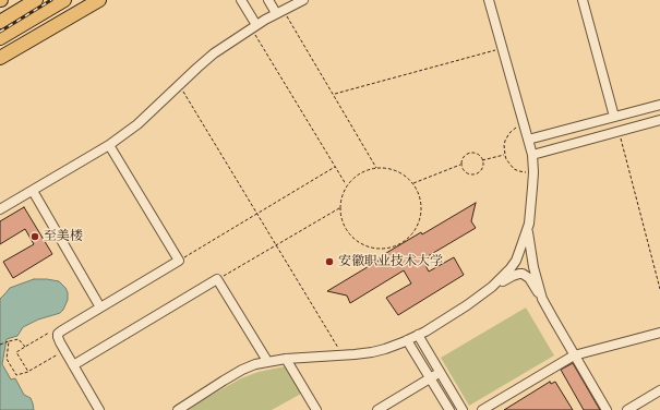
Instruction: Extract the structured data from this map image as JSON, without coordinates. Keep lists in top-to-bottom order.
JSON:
{
  "places": ["至美楼", "安徽职业技术大学"]
}
